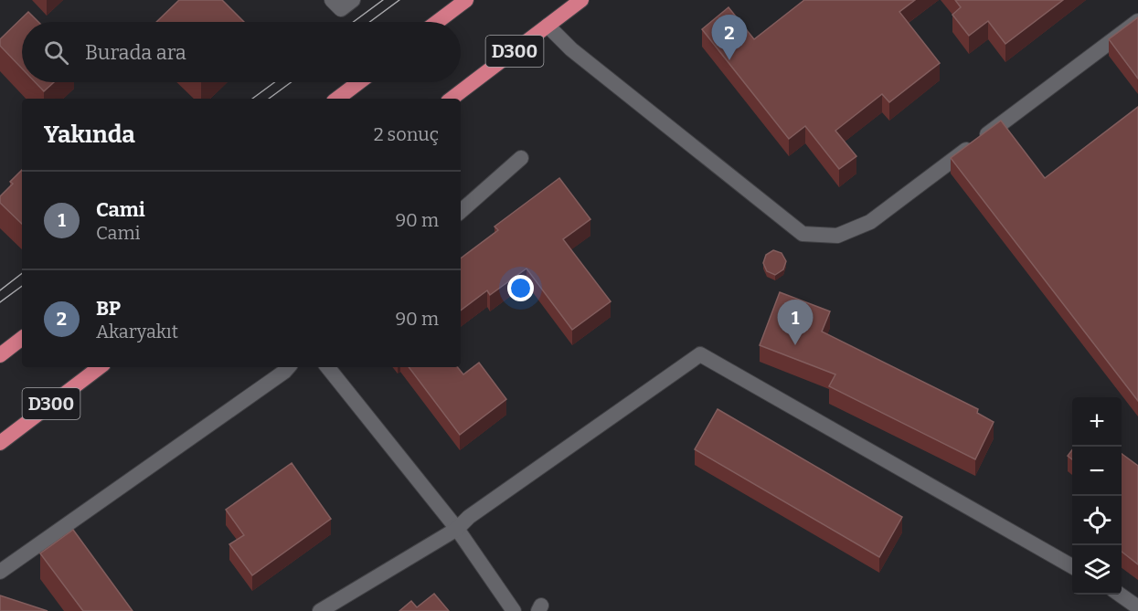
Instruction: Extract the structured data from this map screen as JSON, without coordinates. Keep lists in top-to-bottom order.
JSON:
{
  "streets": {
    "highway": ["D300"]
  },
  "page": {
    "pins": ["2", "1"],
    "search": "Burada ara",
    "heading": ["Yakında", "2 sonuç"],
    "list": [
      {
        "mark": "1",
        "name": "Cami",
        "note": "Cami",
        "value": "90 m"
      },
      {
        "mark": "2",
        "name": "BP",
        "note": "Akaryakıt",
        "value": "90 m"
      }
    ],
    "map_buttons": ["+", "−"]
  }
}
